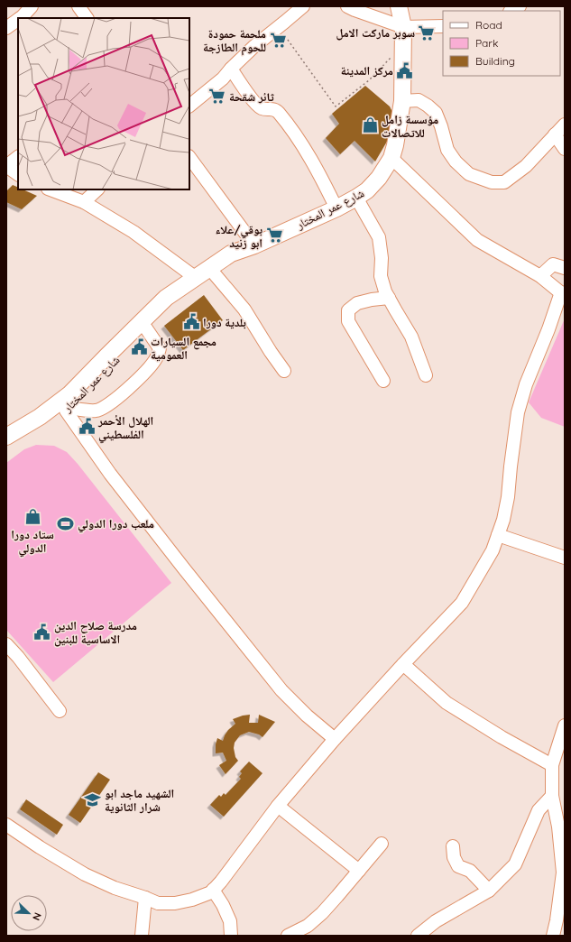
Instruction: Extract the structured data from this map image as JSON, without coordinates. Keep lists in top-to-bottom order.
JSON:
{
  "streets": {
    "main road": ["شارع عمر المختار"]
  },
  "places": {
    "supermarket": [
      "سوبر ماركت الامل",
      "ملحمة حمودة للحوم الطازجة",
      "ثائر شقحة",
      "بوقي/علاء ابو زنيد"
    ],
    "public building": [
      "مركز المدينة",
      "بلدية دورا",
      "مجمع السيارات العمومية",
      "الهلال الأحمر الفلسطيني",
      "مدرسة صلاح الدين الاساسية للبنين"
    ],
    "shop": ["مؤسسة زامل للاتصالات", "ستاد دورا الدولي"],
    "sports": ["ملعب دورا الدولي"],
    "school or university": ["الشهيد ماجد ابو شرار الثانوية"]
  },
  "legend": ["Road", "Park", "Building"],
  "north": "bottom right"
}
